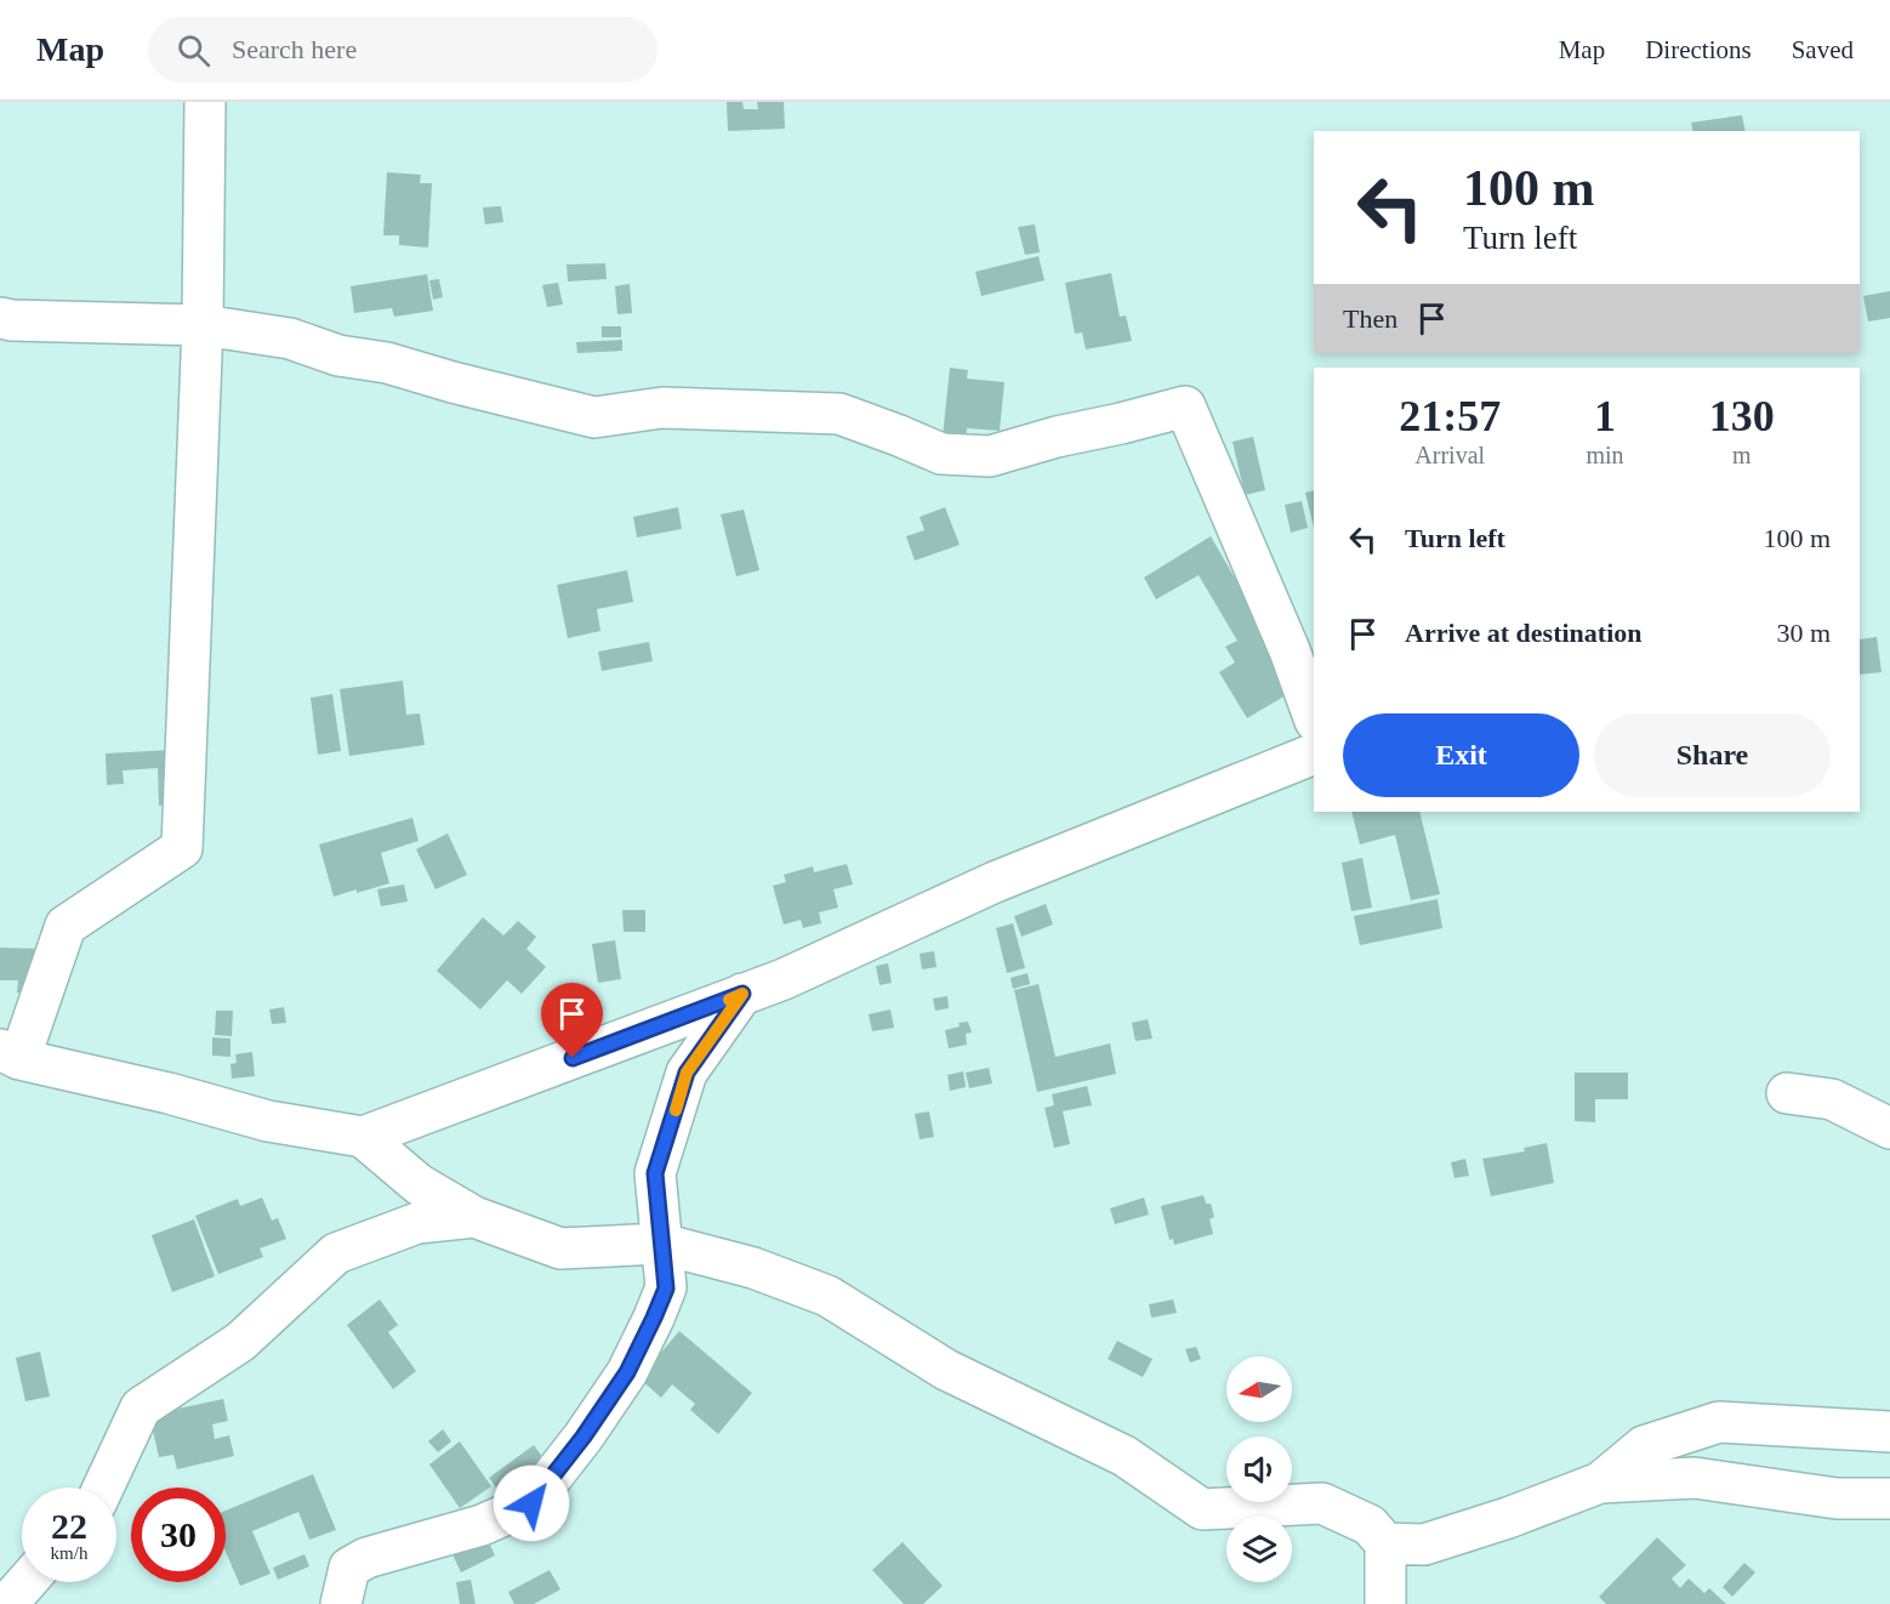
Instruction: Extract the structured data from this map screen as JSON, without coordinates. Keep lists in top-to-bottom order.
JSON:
{
  "north": "left",
  "page": {
    "header": "Map",
    "search": "Search here",
    "nav": ["Map", "Directions", "Saved"],
    "turn": ["100 m", "Turn left"],
    "then": "Then",
    "eta": [
      "21:57",
      "Arrival",
      "1",
      "min",
      "130",
      "m"
    ],
    "list": [
      {
        "name": "Turn left",
        "value": "100 m"
      },
      {
        "name": "Arrive at destination",
        "value": "30 m"
      }
    ],
    "buttons": ["Exit", "Share"],
    "speed": "22 km/h",
    "limit": "30"
  }
}
